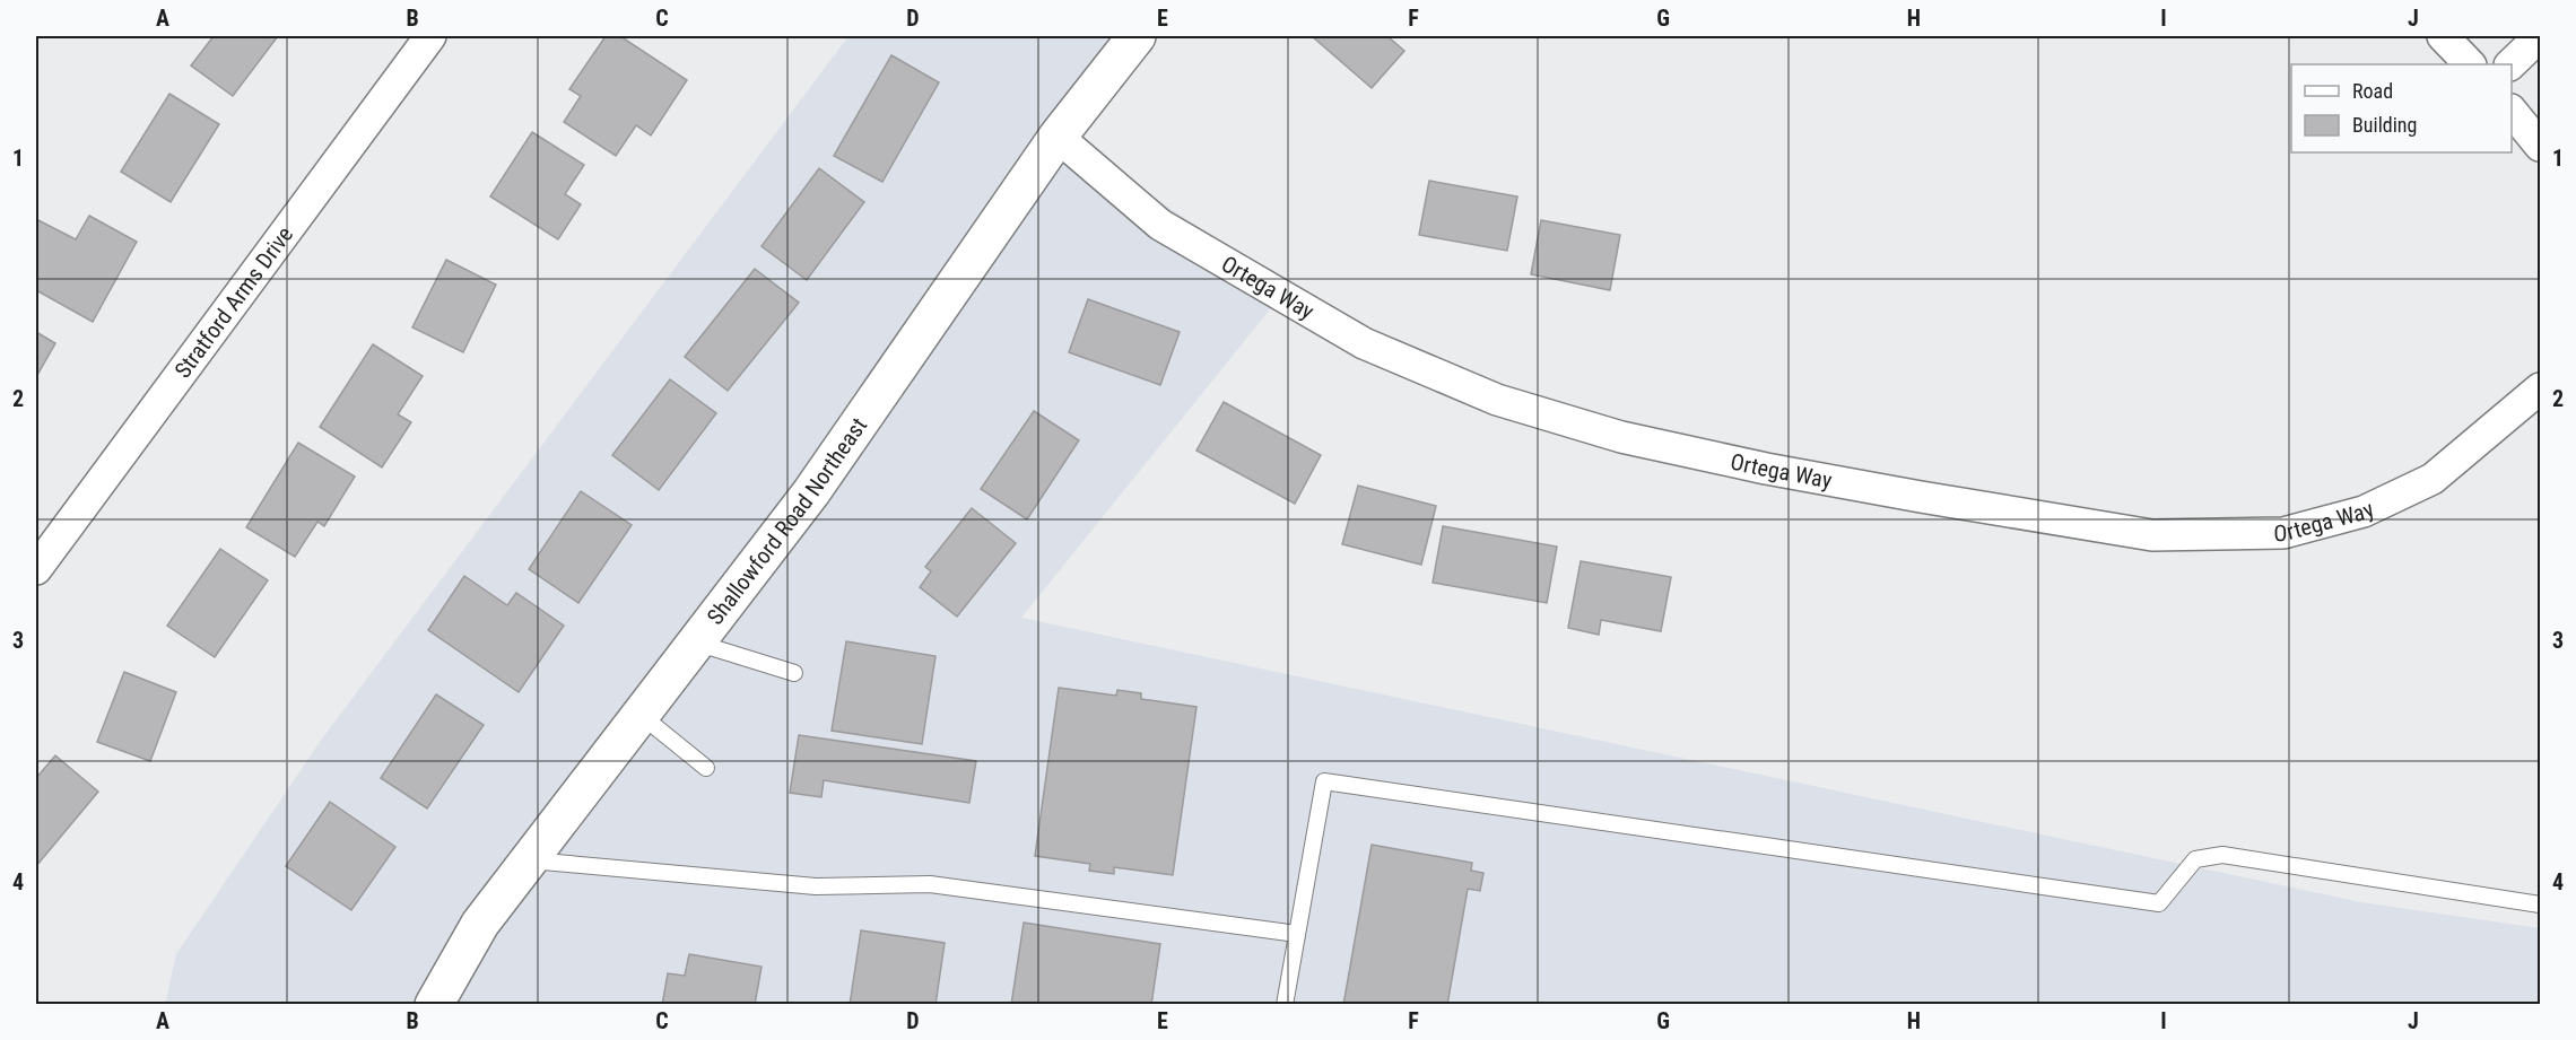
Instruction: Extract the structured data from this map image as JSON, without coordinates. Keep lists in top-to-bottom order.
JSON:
{
  "streets": {
    "street": ["Ortega Way", "Stratford Arms Drive", "Shallowford Road Northeast"]
  },
  "crossings": [
    ["Ortega Way", "Shallowford Road Northeast"]
  ],
  "legend": ["Road", "Building"],
  "grid": {
    "columns": [
      "A",
      "B",
      "C",
      "D",
      "E",
      "F",
      "G",
      "H",
      "I",
      "J"
    ],
    "rows": [
      "1",
      "2",
      "3",
      "4"
    ]
  }
}
